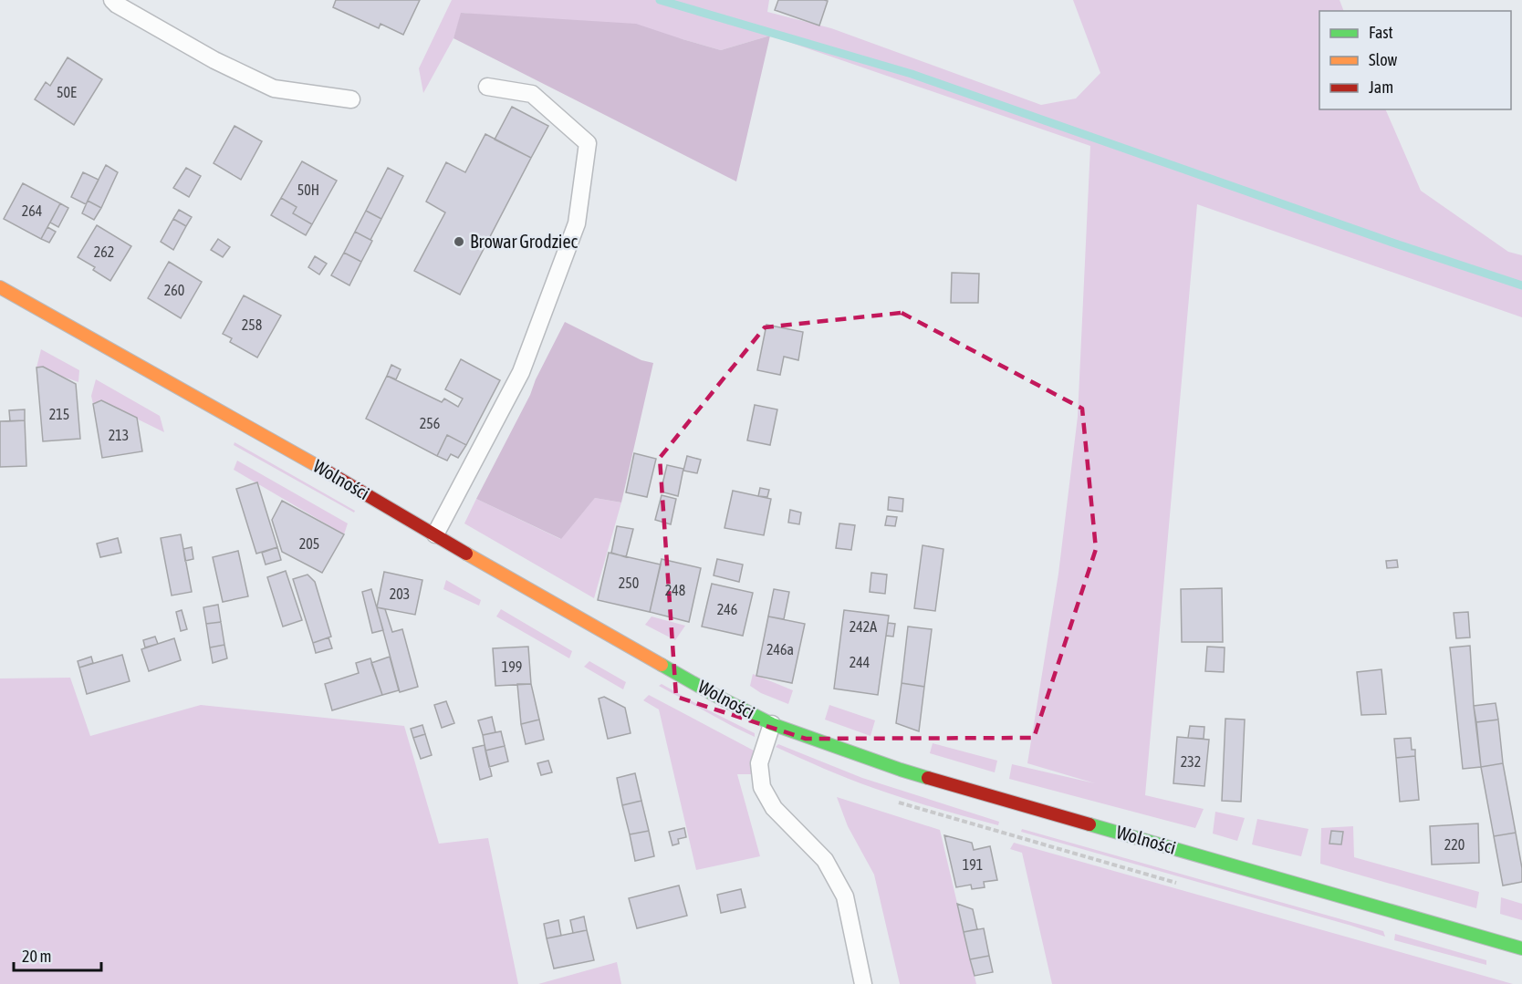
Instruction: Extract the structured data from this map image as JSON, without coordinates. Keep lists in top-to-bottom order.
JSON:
{
  "streets": {
    "street": ["Wolności"]
  },
  "places": ["Browar Grodziec"],
  "house_numbers": [
    "50E",
    "50H",
    "264",
    "262",
    "260",
    "258",
    "215",
    "256",
    "213",
    "205",
    "250",
    "248",
    "203",
    "246",
    "242A",
    "246a",
    "244",
    "199",
    "232",
    "220",
    "191"
  ],
  "legend": ["Fast", "Slow", "Jam"],
  "scale_bar": "20 m"
}
